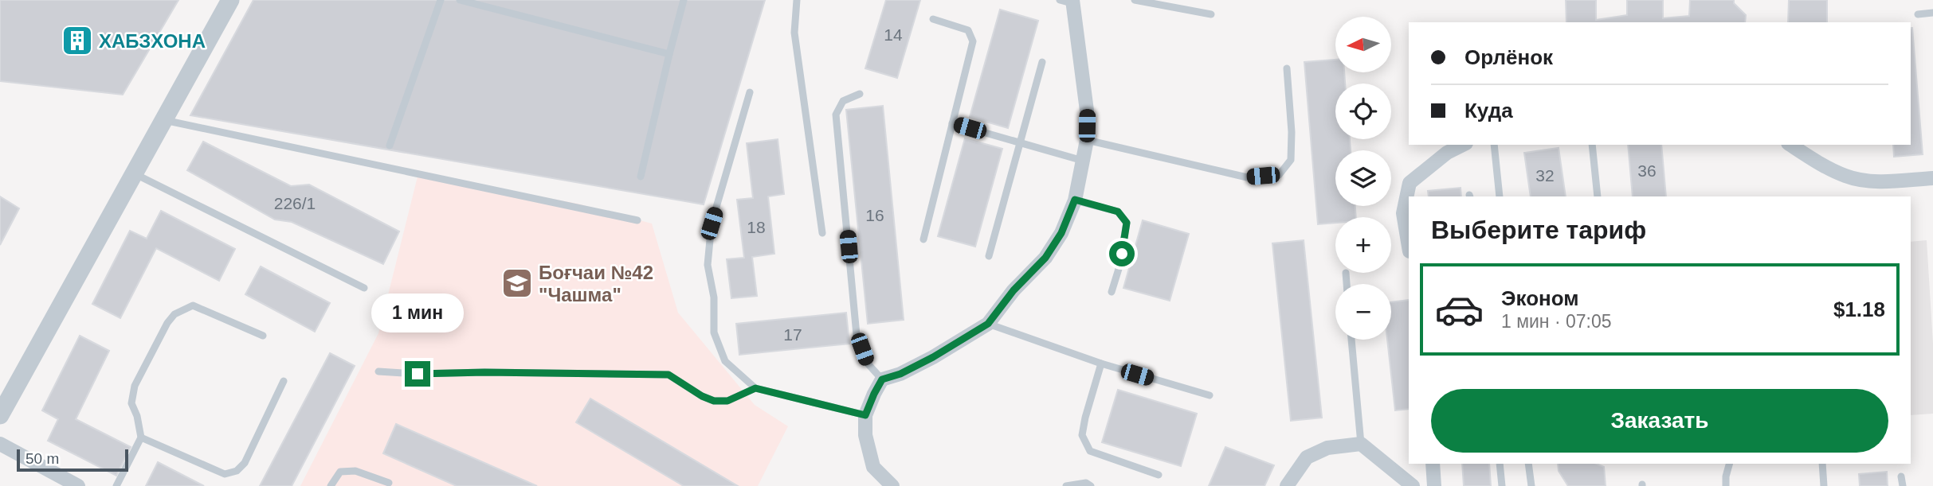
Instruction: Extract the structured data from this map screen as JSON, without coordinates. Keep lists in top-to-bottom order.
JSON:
{
  "places": {
    "building": ["ХАБЗХОНА"],
    "school or university": ["Боғчаи №42 \"Чашма\""]
  },
  "house_numbers": [
    "14",
    "36",
    "32",
    "226/1",
    "16",
    "18",
    "17"
  ],
  "scale_bar": "50 m",
  "north": "left",
  "page": {
    "map_buttons": ["+", "−"],
    "banner": ["Орлёнок", "Куда"],
    "heading": "Выберите тариф",
    "list": [
      {
        "name": "Эконом",
        "note": "1 мин · 07:05",
        "value": "$1.18"
      }
    ],
    "bubble": "1 мин",
    "buttons": "Заказать",
    "scale": "50 m"
  }
}
